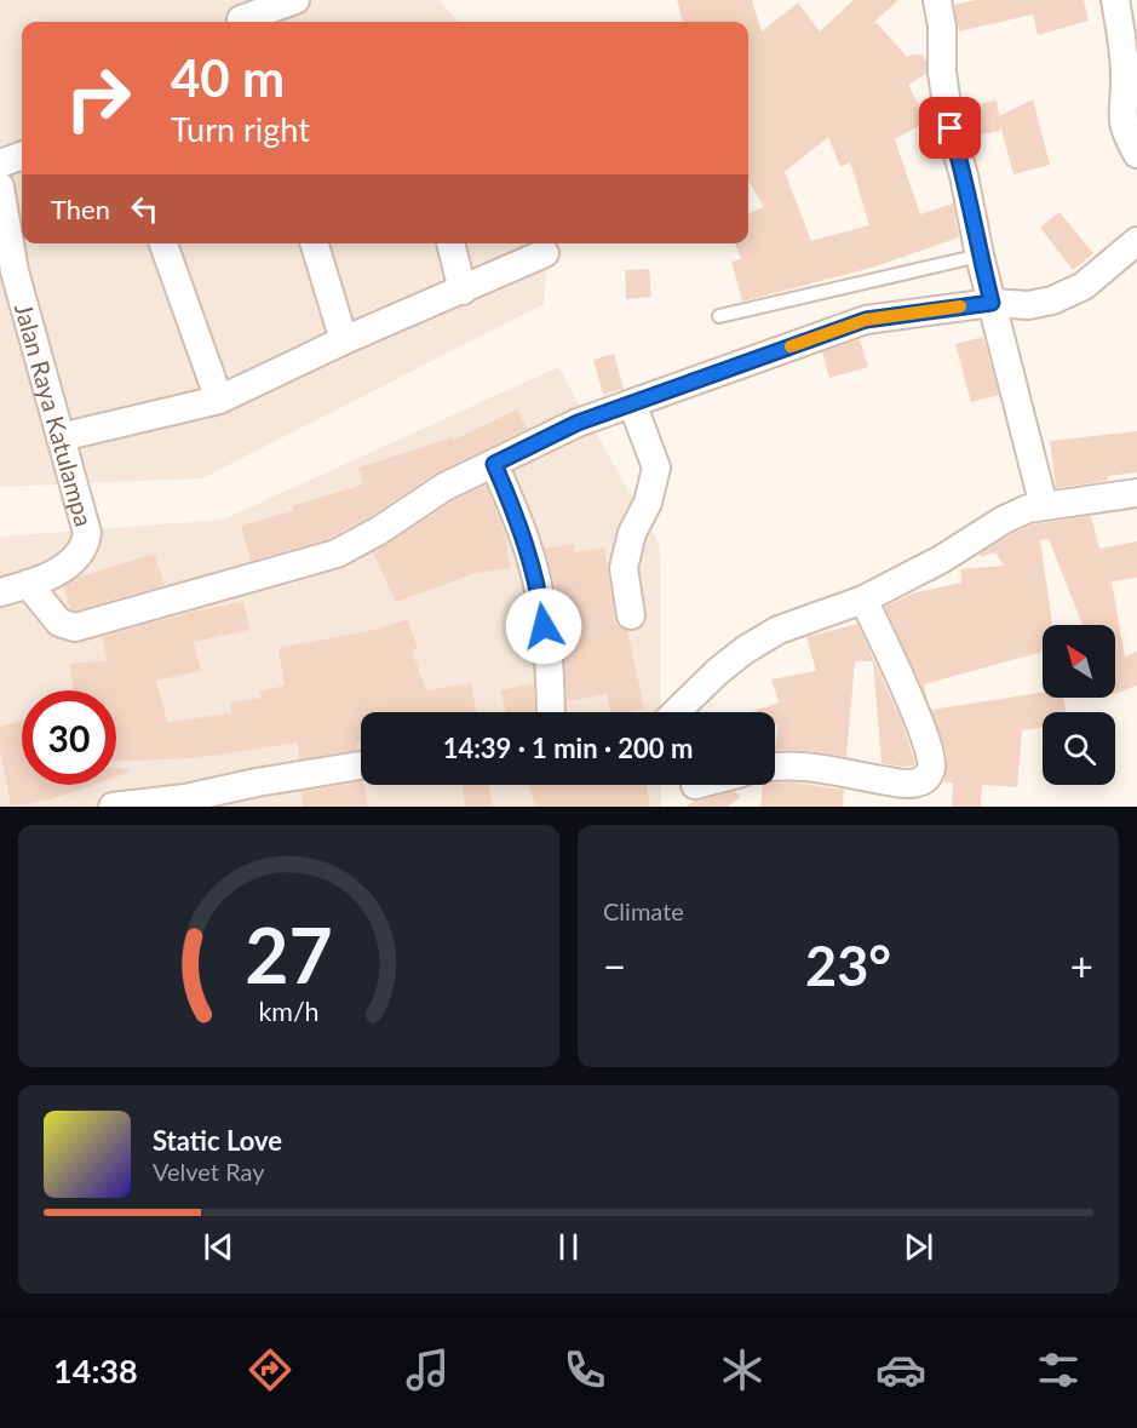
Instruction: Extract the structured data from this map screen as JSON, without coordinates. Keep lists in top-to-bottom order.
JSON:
{
  "streets": {
    "street": ["Jalan Raya Katulampa"]
  },
  "north": "top left",
  "page": {
    "turn": ["40 m", "Turn right"],
    "then": "Then",
    "limit": "30",
    "trip": "14:39 · 1 min · 200 m",
    "tile": "Climate",
    "heat": ["−", "23°", "+"],
    "song": ["Static Love", "Velvet Ray"],
    "tabs": "14:38",
    "gauge": ["27", "km/h"]
  }
}
